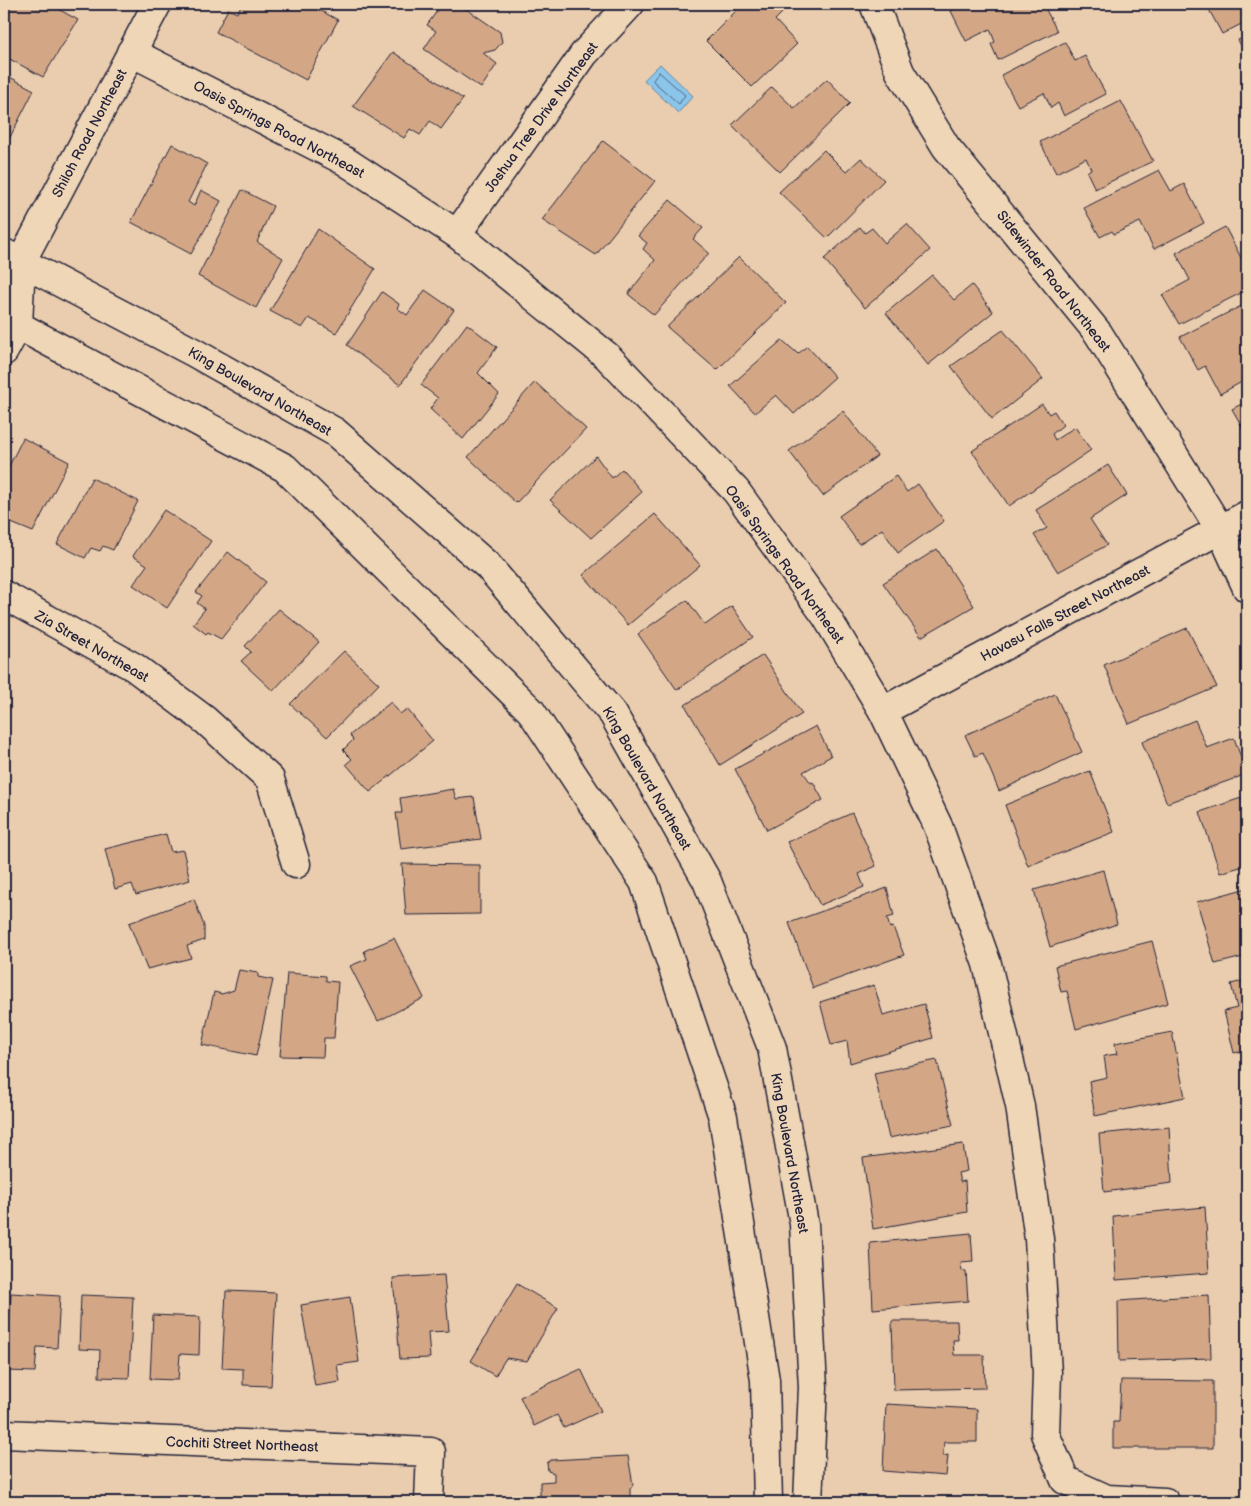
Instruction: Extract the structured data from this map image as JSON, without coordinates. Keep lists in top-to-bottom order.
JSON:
{
  "streets": {
    "street": [
      "Joshua Tree Drive Northeast",
      "Oasis Springs Road Northeast",
      "Shiloh Road Northeast",
      "Sidewinder Road Northeast",
      "King Boulevard Northeast",
      "Havasu Falls Street Northeast",
      "Zia Street Northeast",
      "Cochiti Street Northeast"
    ]
  },
  "crossings": [
    ["Joshua Tree Drive Northeast", "Oasis Springs Road Northeast"],
    ["Oasis Springs Road Northeast", "Shiloh Road Northeast"],
    ["Oasis Springs Road Northeast", "Havasu Falls Street Northeast"],
    ["Shiloh Road Northeast", "King Boulevard Northeast"],
    ["Sidewinder Road Northeast", "Havasu Falls Street Northeast"]
  ]
}
